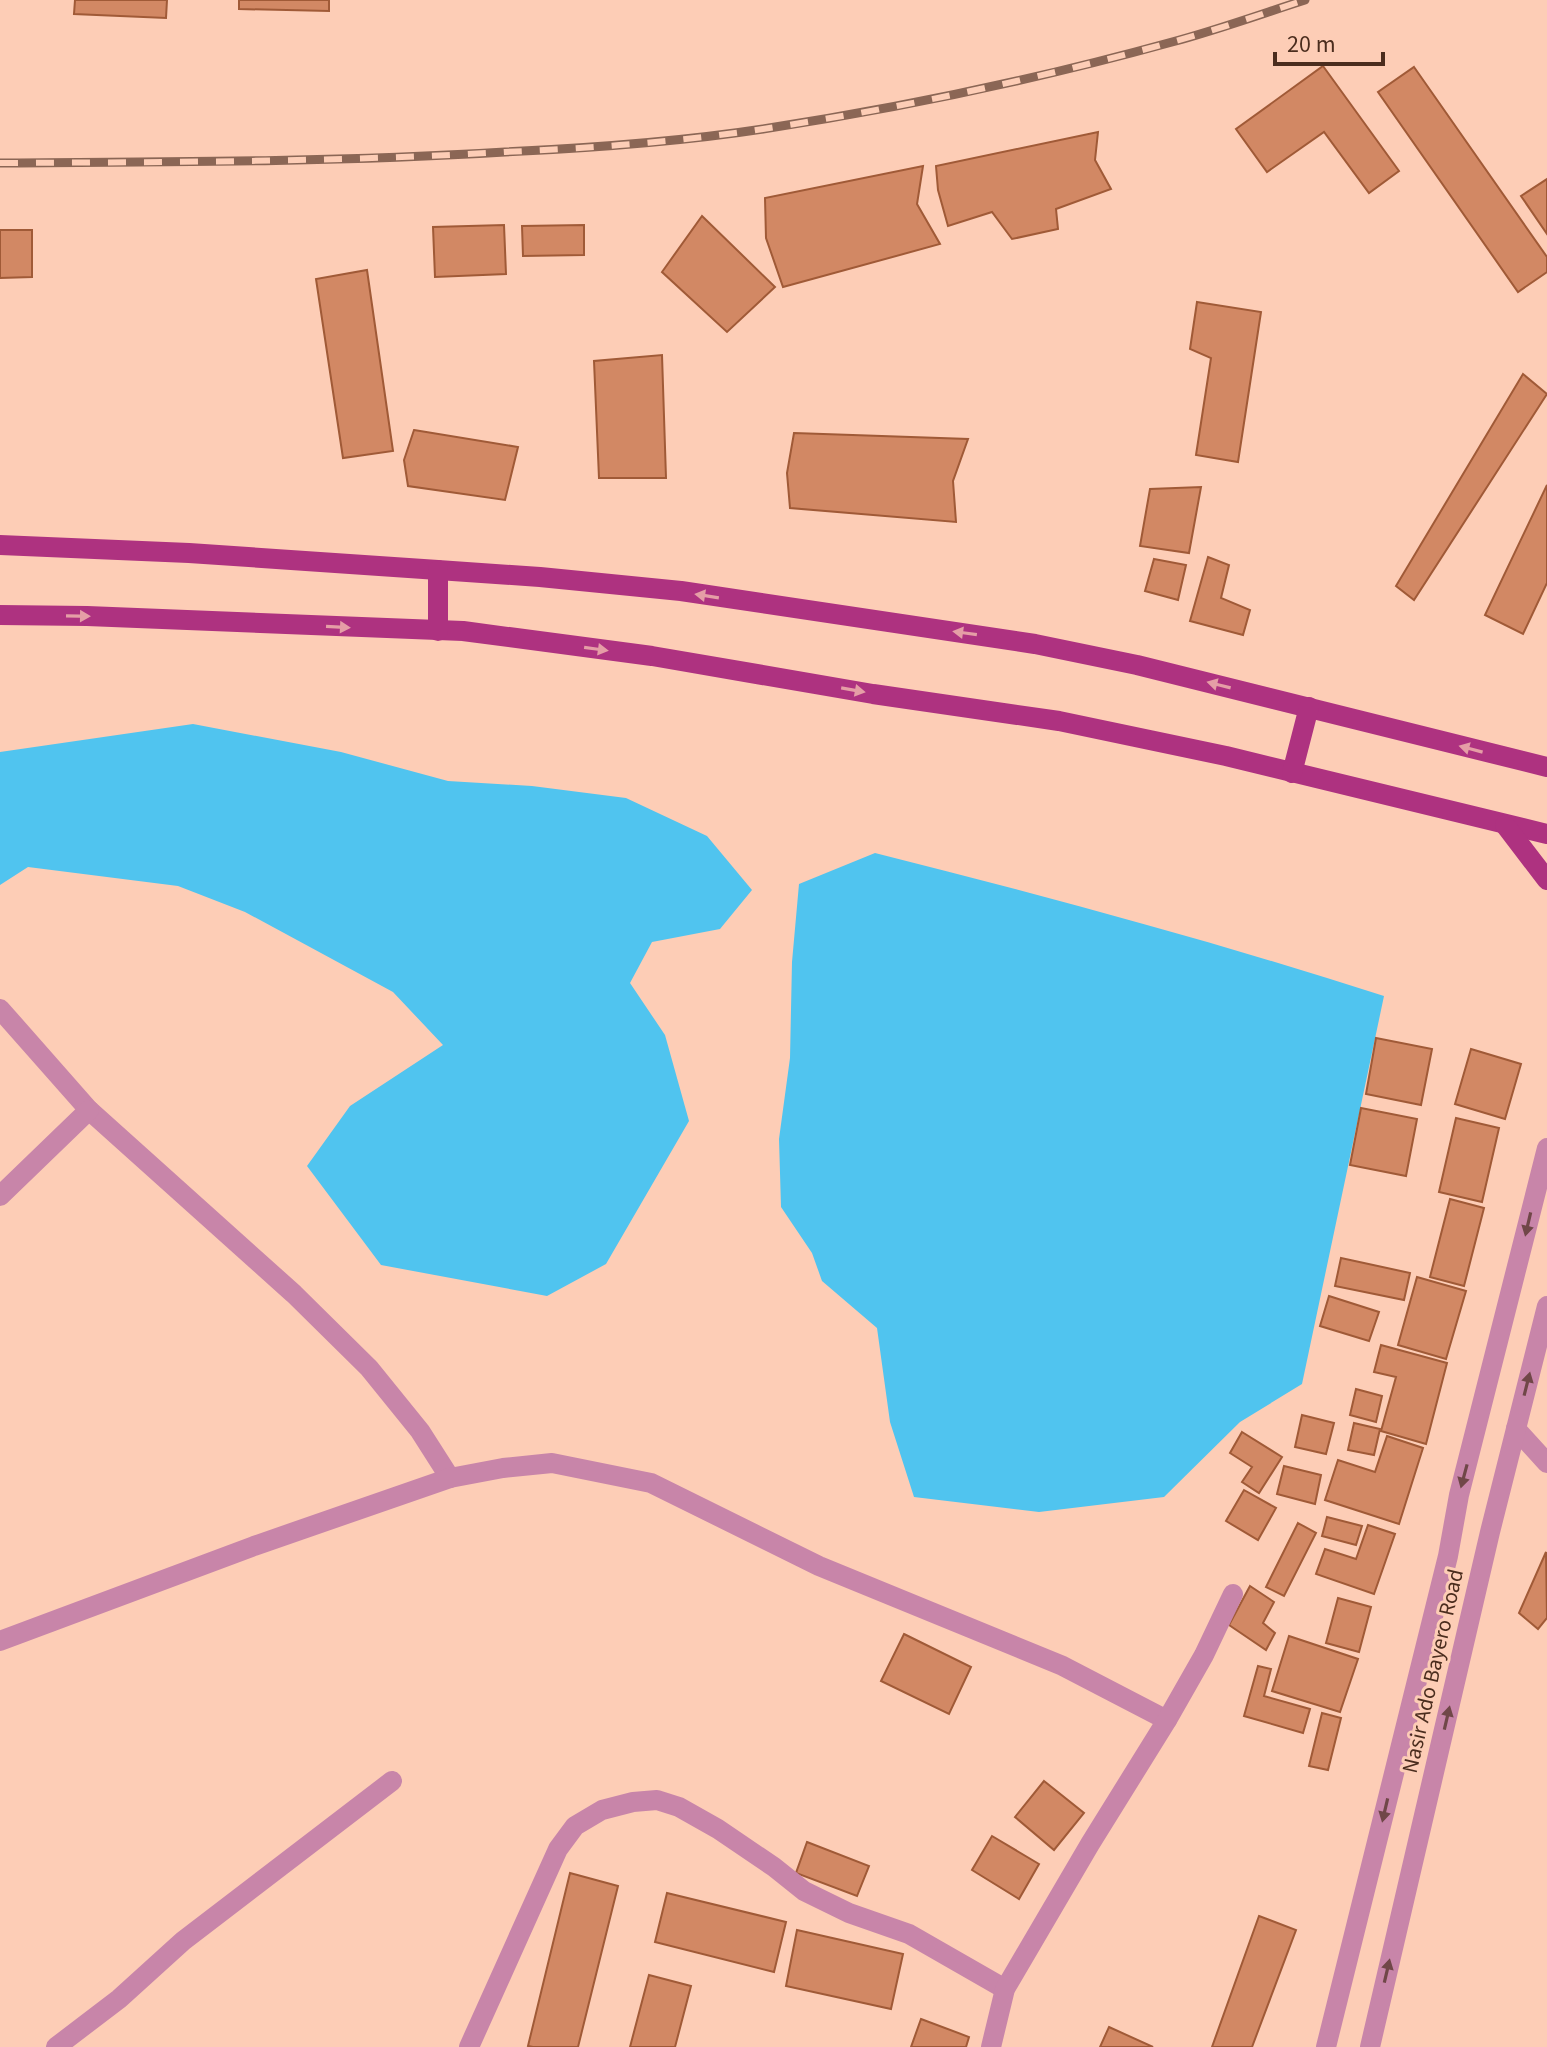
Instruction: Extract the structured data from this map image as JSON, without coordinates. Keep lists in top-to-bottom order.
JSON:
{
  "streets": {
    "street": ["Nasir Ado Bayero Road"]
  },
  "scale_bar": "20 m"
}
